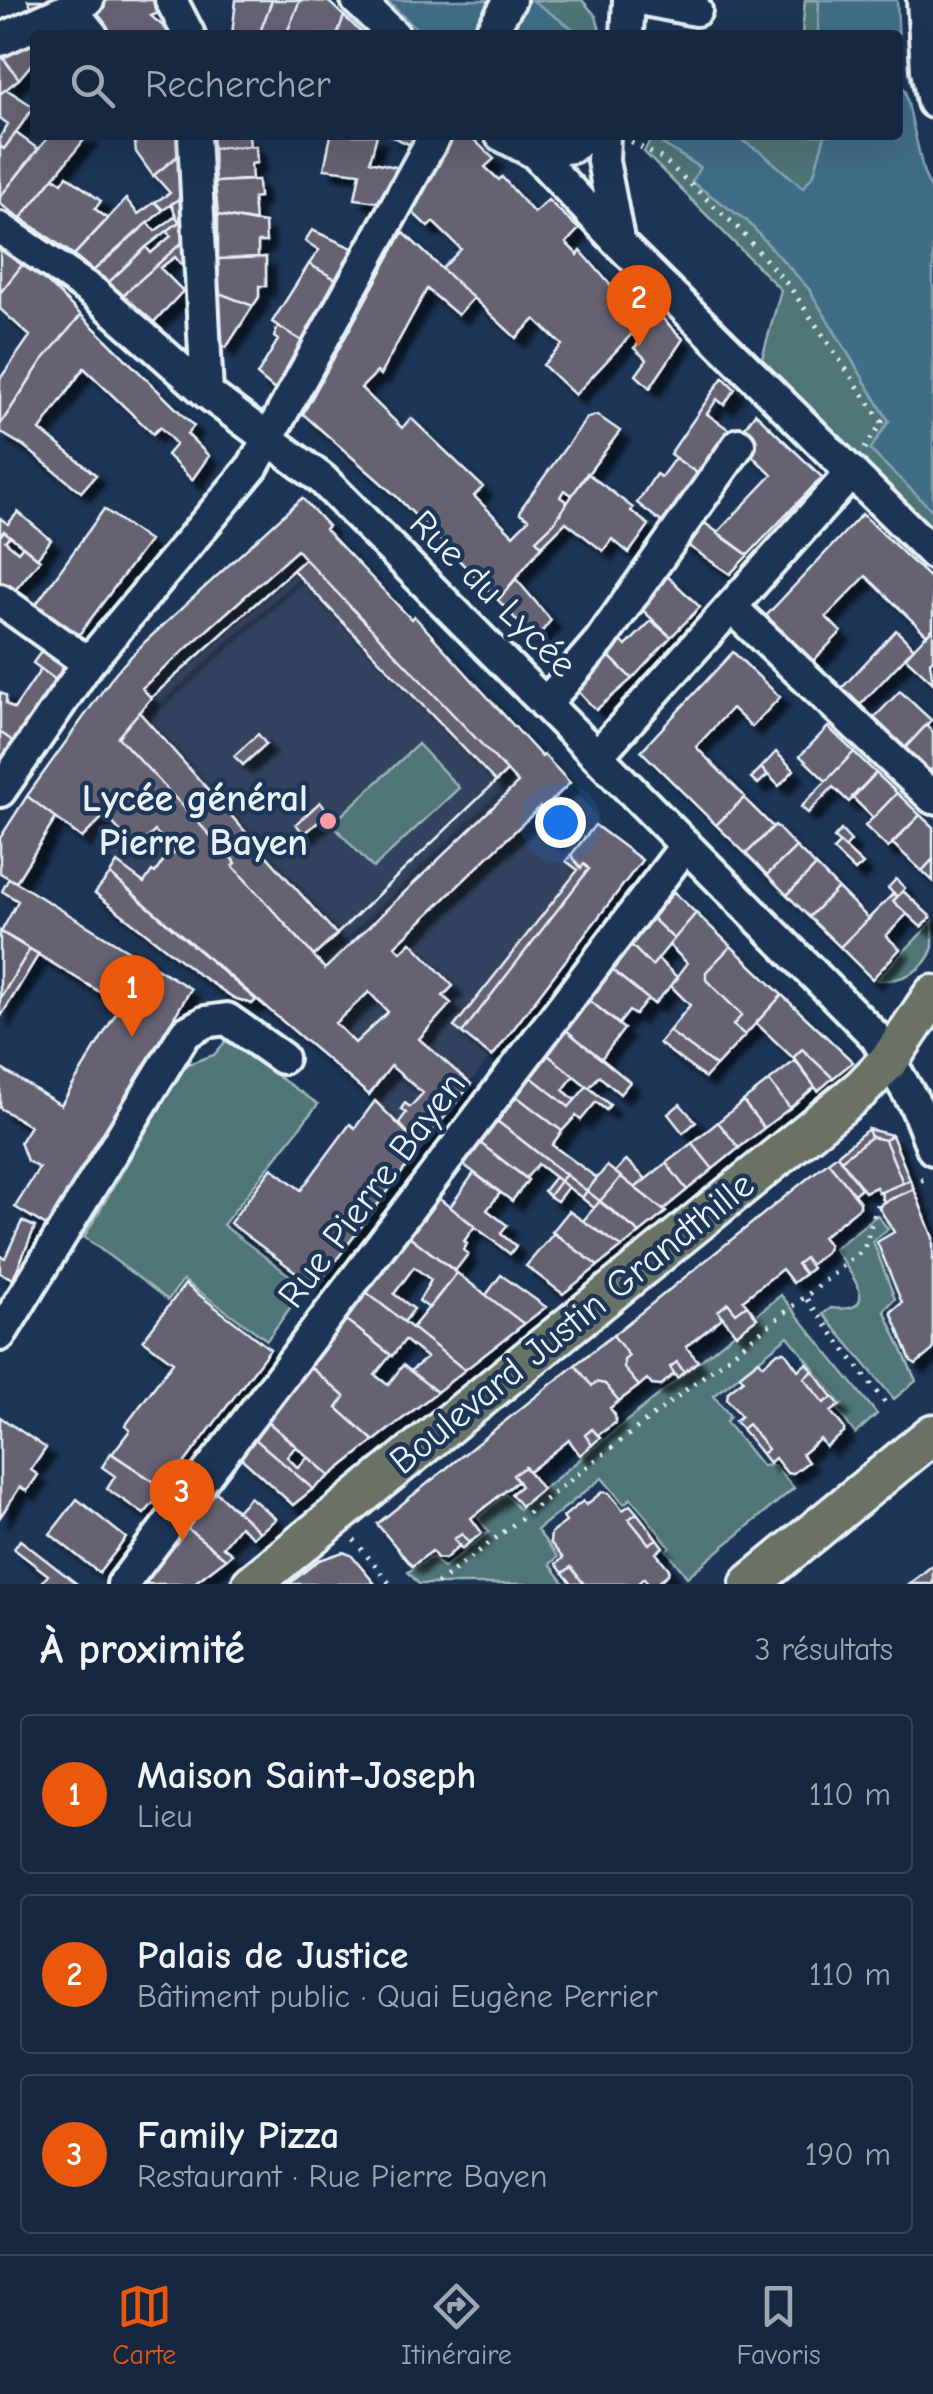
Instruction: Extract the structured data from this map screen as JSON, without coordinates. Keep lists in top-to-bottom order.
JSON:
{
  "streets": {
    "main road": ["Boulevard Justin Grandthille"],
    "street": ["Rue du Lycée", "Rue Pierre Bayen"]
  },
  "crossings": [
    ["Rue du Lycée", "Rue Pierre Bayen"],
    ["Rue du Lycée", "Boulevard Justin Grandthille"]
  ],
  "places": ["Lycée général Pierre Bayen"],
  "page": {
    "search": "Rechercher",
    "pins": ["2", "1", "3"],
    "heading": ["À proximité", "3 résultats"],
    "list": [
      {
        "mark": "1",
        "name": "Maison Saint-Joseph",
        "note": "Lieu",
        "value": "110 m"
      },
      {
        "mark": "2",
        "name": "Palais de Justice",
        "note": "Bâtiment public · Quai Eugène Perrier",
        "value": "110 m"
      },
      {
        "mark": "3",
        "name": "Family Pizza",
        "note": "Restaurant · Rue Pierre Bayen",
        "value": "190 m"
      }
    ],
    "nav": ["Carte", "Itinéraire", "Favoris"]
  }
}
